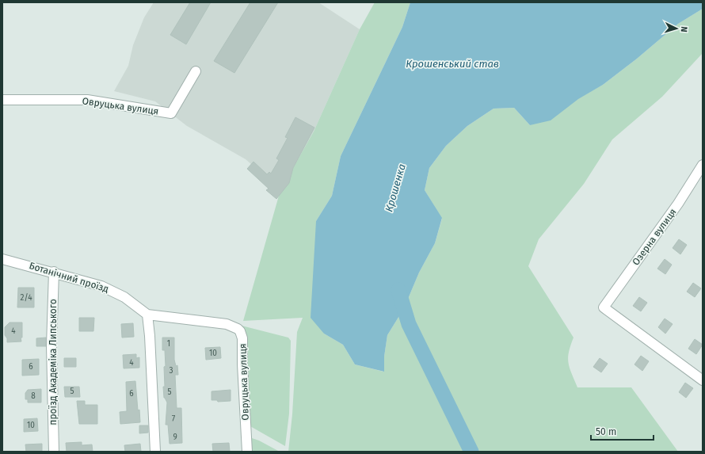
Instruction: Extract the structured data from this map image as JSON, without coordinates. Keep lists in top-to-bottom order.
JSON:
{
  "streets": {
    "street": [
      "Овруцька вулиця",
      "Озерна вулиця",
      "Ботанічний проїзд",
      "проїзд Академіка Липського"
    ]
  },
  "crossings": [
    ["Овруцька вулиця", "Ботанічний проїзд"],
    ["Ботанічний проїзд", "проїзд Академіка Липського"]
  ],
  "water": ["Крошенський став", "Крошенка"],
  "house_numbers": [
    "2/4",
    "4",
    "1",
    "10",
    "4",
    "6",
    "3",
    "5",
    "5",
    "6",
    "8",
    "7",
    "10",
    "9"
  ],
  "scale_bar": "50 m",
  "north": "right"
}
